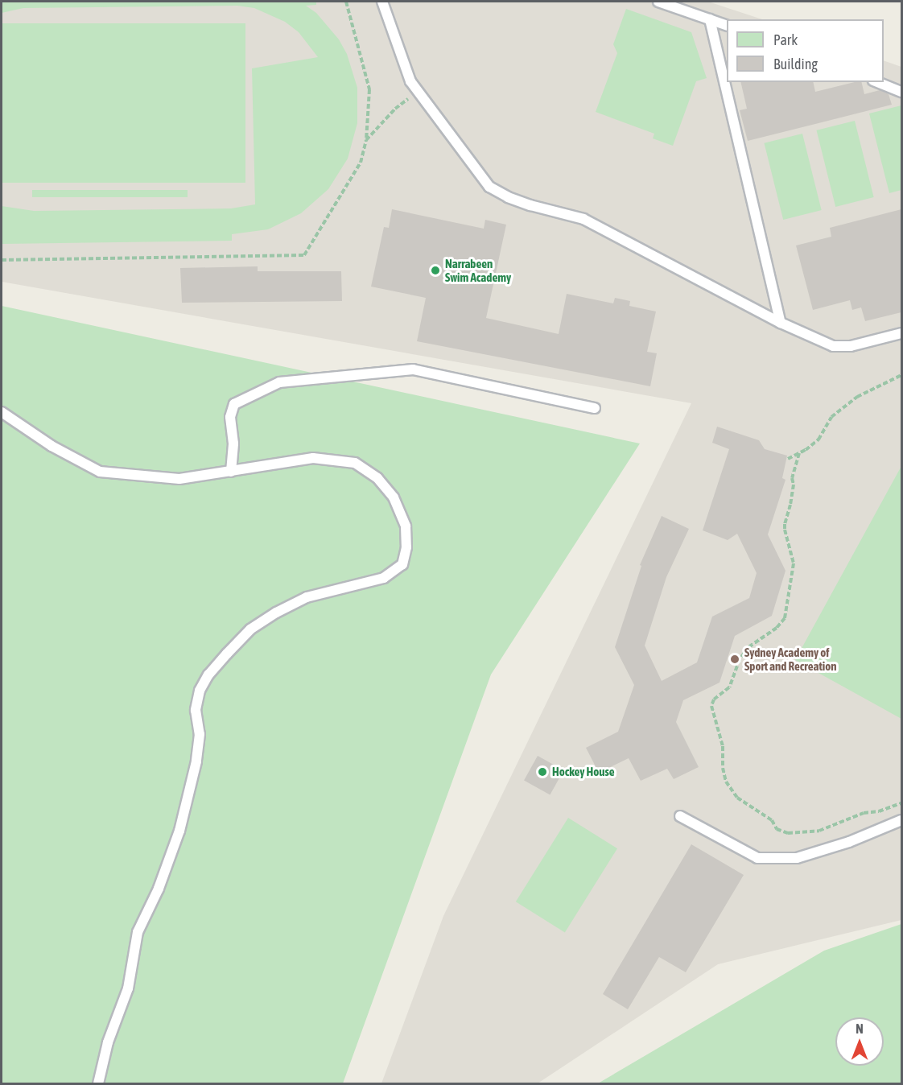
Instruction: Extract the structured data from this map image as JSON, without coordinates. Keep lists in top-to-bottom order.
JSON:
{
  "places": ["Narrabeen Swim Academy", "Sydney Academy of Sport and Recreation", "Hockey House"],
  "legend": ["Park", "Building"],
  "north": "top"
}
